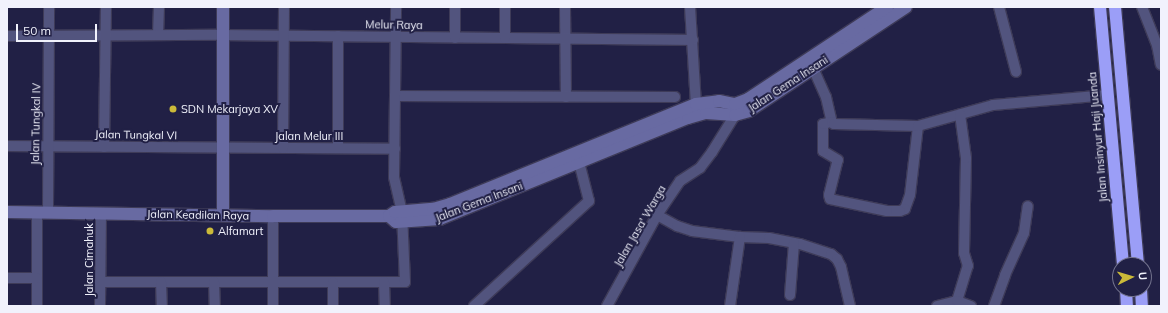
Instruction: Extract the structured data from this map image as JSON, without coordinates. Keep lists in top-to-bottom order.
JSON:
{
  "streets": {
    "highway": ["Jalan Insinyur Haji Juanda"],
    "street": [
      "Melur Raya",
      "Jalan Gema Insani",
      "Jalan Tungkal IV",
      "Jalan Tungkal VI",
      "Jalan Melur III",
      "Jalan Keadilan Raya",
      "Jalan Jasa' Warga",
      "Jalan Cimahuk"
    ]
  },
  "crossings": [
    ["Melur Raya", "Jalan Tungkal IV"],
    ["Jalan Gema Insani", "Jalan Keadilan Raya"],
    ["Jalan Gema Insani", "Jalan Jasa' Warga"],
    ["Jalan Tungkal IV", "Jalan Tungkal VI"],
    ["Jalan Tungkal IV", "Jalan Keadilan Raya"],
    ["Jalan Tungkal VI", "Jalan Melur III"],
    ["Jalan Keadilan Raya", "Jalan Cimahuk"]
  ],
  "places": ["SDN Mekarjaya XV", "Alfamart"],
  "scale_bar": "50 m",
  "north": "right"
}
